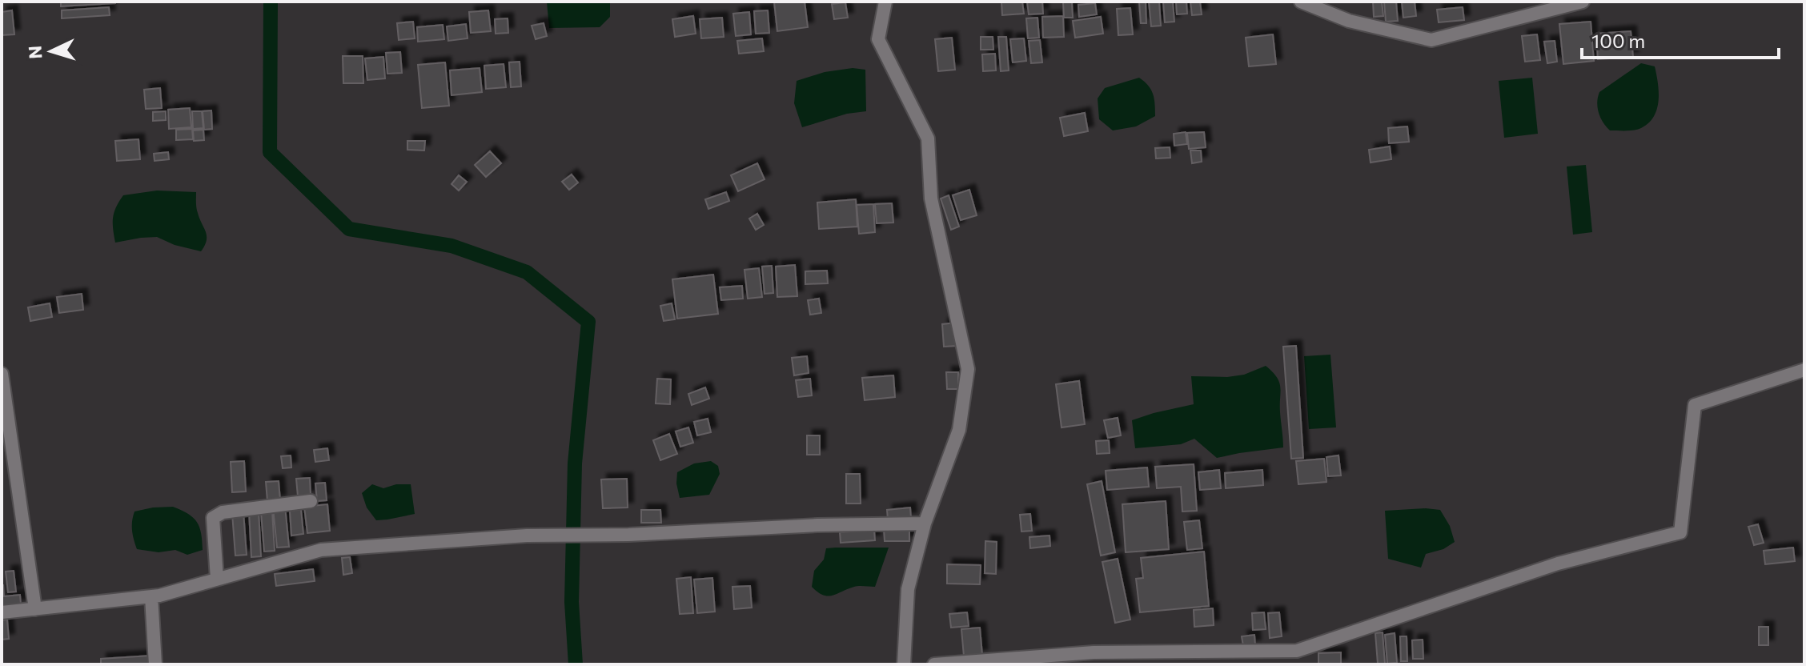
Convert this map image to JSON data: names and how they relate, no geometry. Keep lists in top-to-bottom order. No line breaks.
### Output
{"scale_bar":"100 m","north":"left"}
